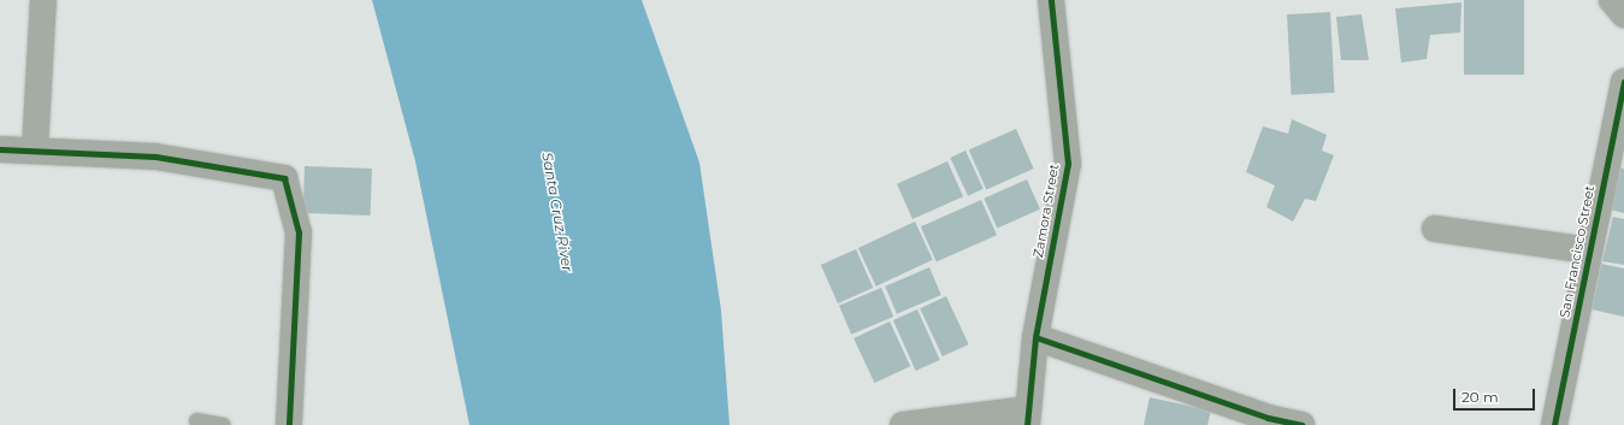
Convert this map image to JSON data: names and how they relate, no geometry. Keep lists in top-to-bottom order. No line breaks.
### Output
{"streets":{"street":["Zamora Street","San Francisco Street"]},"water":["Santa Cruz River"],"scale_bar":"20 m"}
